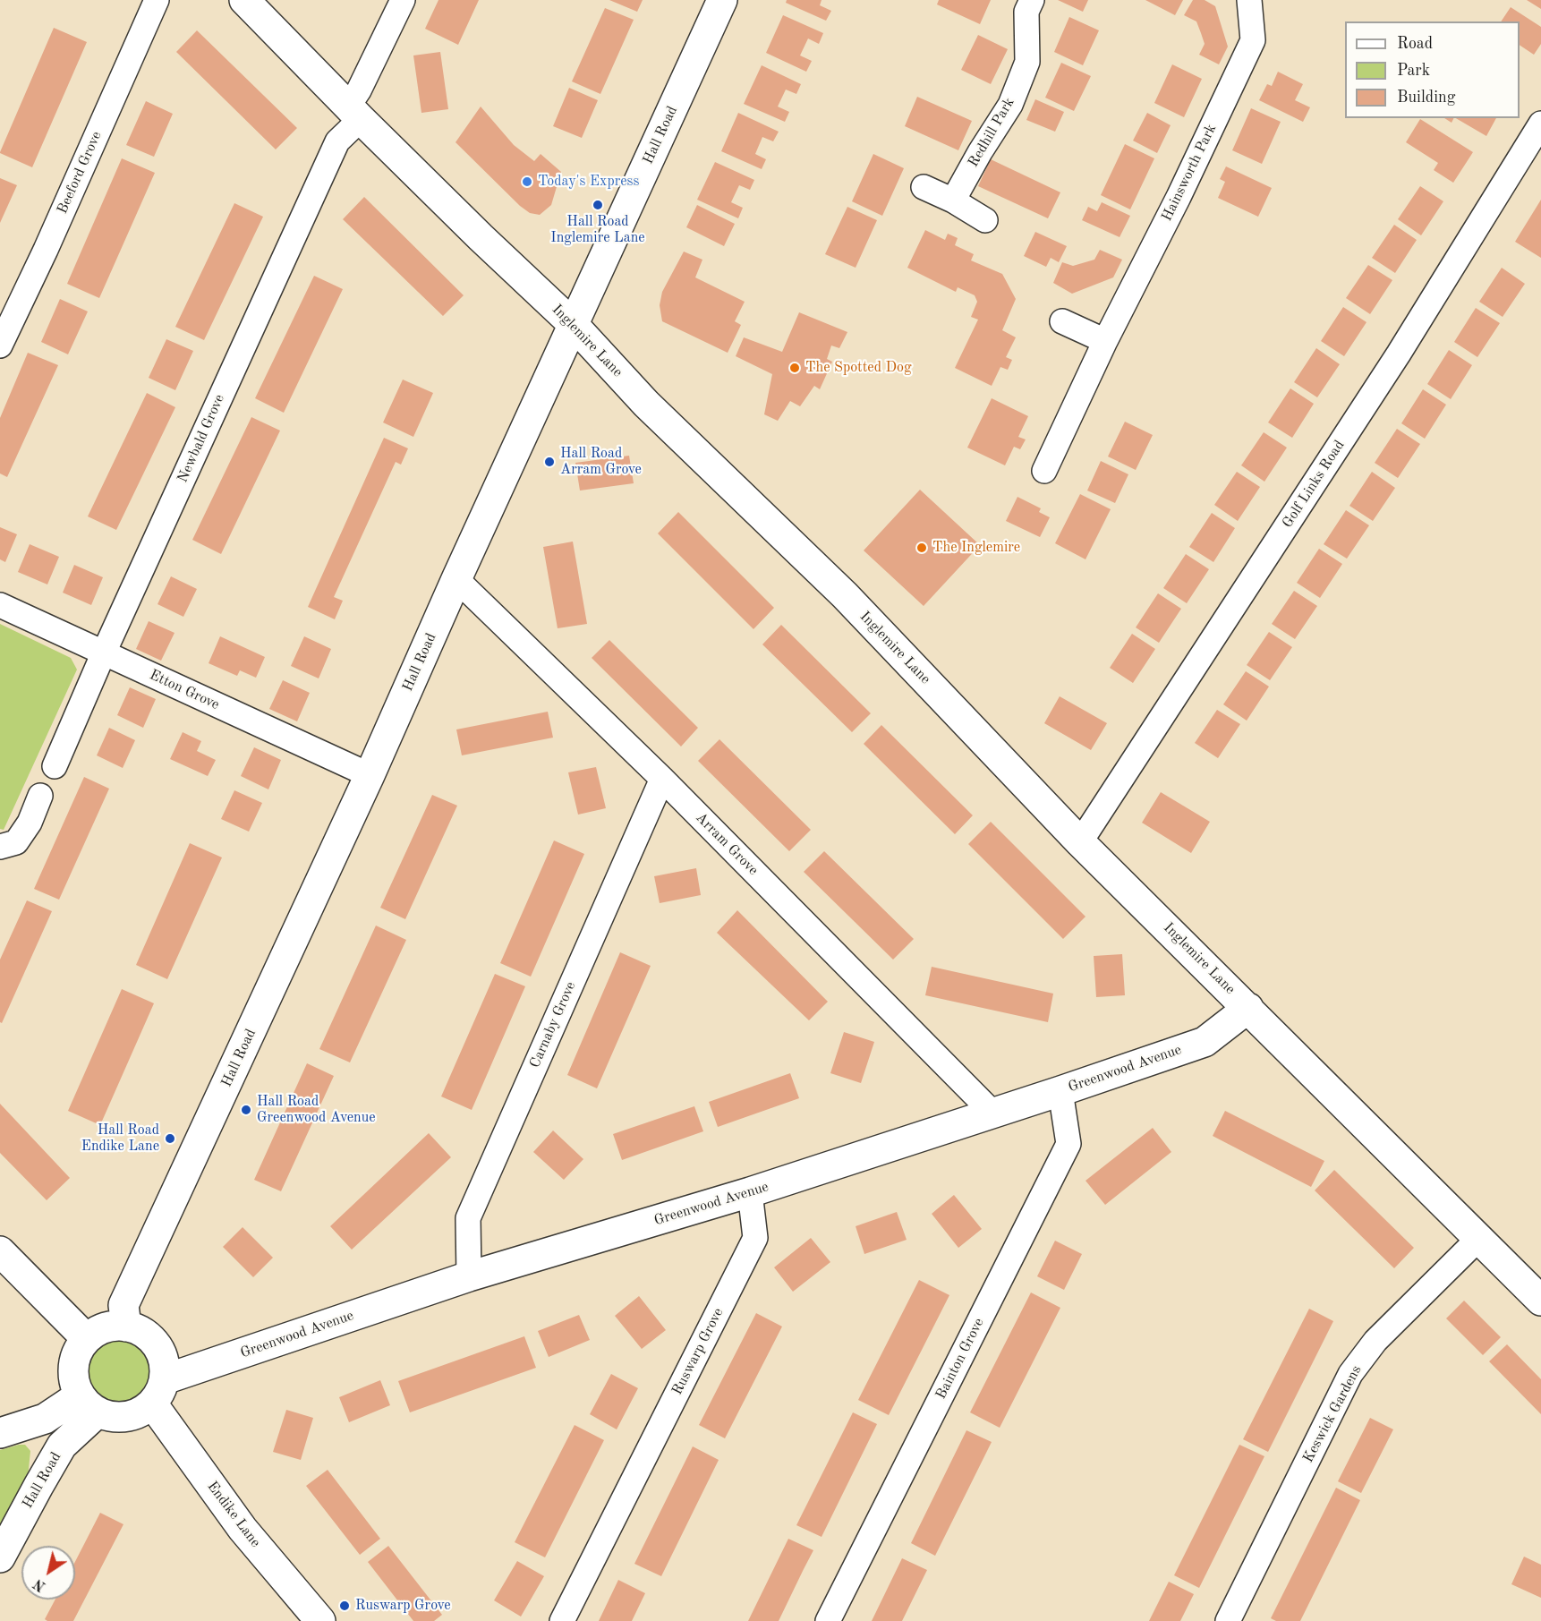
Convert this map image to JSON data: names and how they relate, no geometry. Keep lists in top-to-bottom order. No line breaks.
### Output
{"streets":{"street":["Redhill Park","Hall Road","Beeford Grove","Hainsworth Park","Inglemire Lane","Newbald Grove","Golf Links Road","Etton Grove","Arram Grove","Carnaby Grove","Greenwood Avenue","Ruswarp Grove","Bainton Grove","Keswick Gardens","Endike Lane"]},"crossings":[["Hall Road","Inglemire Lane"],["Hall Road","Etton Grove"],["Hall Road","Arram Grove"],["Hall Road","Greenwood Avenue"],["Hall Road","Endike Lane"],["Inglemire Lane","Newbald Grove"],["Inglemire Lane","Golf Links Road"],["Inglemire Lane","Greenwood Avenue"],["Inglemire Lane","Keswick Gardens"],["Newbald Grove","Etton Grove"],["Arram Grove","Carnaby Grove"],["Arram Grove","Greenwood Avenue"],["Carnaby Grove","Greenwood Avenue"],["Greenwood Avenue","Ruswarp Grove"],["Greenwood Avenue","Bainton Grove"],["Greenwood Avenue","Endike Lane"]],"places":["Today's Express","Hall Road Inglemire Lane","The Spotted Dog","Hall Road Arram Grove","The Inglemire","Hall Road Greenwood Avenue","Hall Road Endike Lane","Ruswarp Grove"],"legend":["Road","Park","Building"],"north":"bottom left"}
